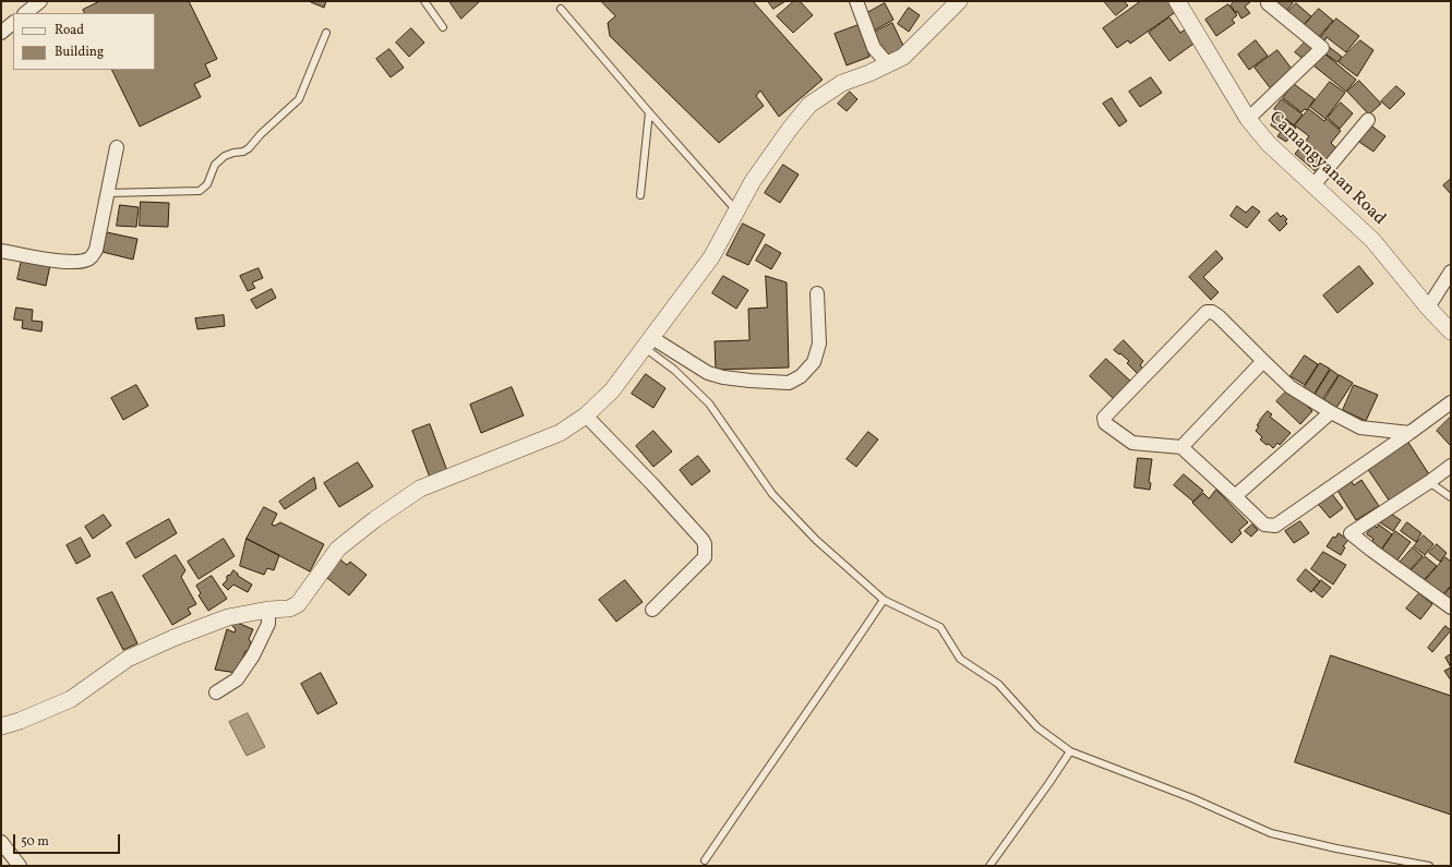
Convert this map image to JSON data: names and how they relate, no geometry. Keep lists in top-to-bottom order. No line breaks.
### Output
{"streets":{"street":["Camangyanan Road"]},"legend":["Road","Building"],"scale_bar":"50 m"}
